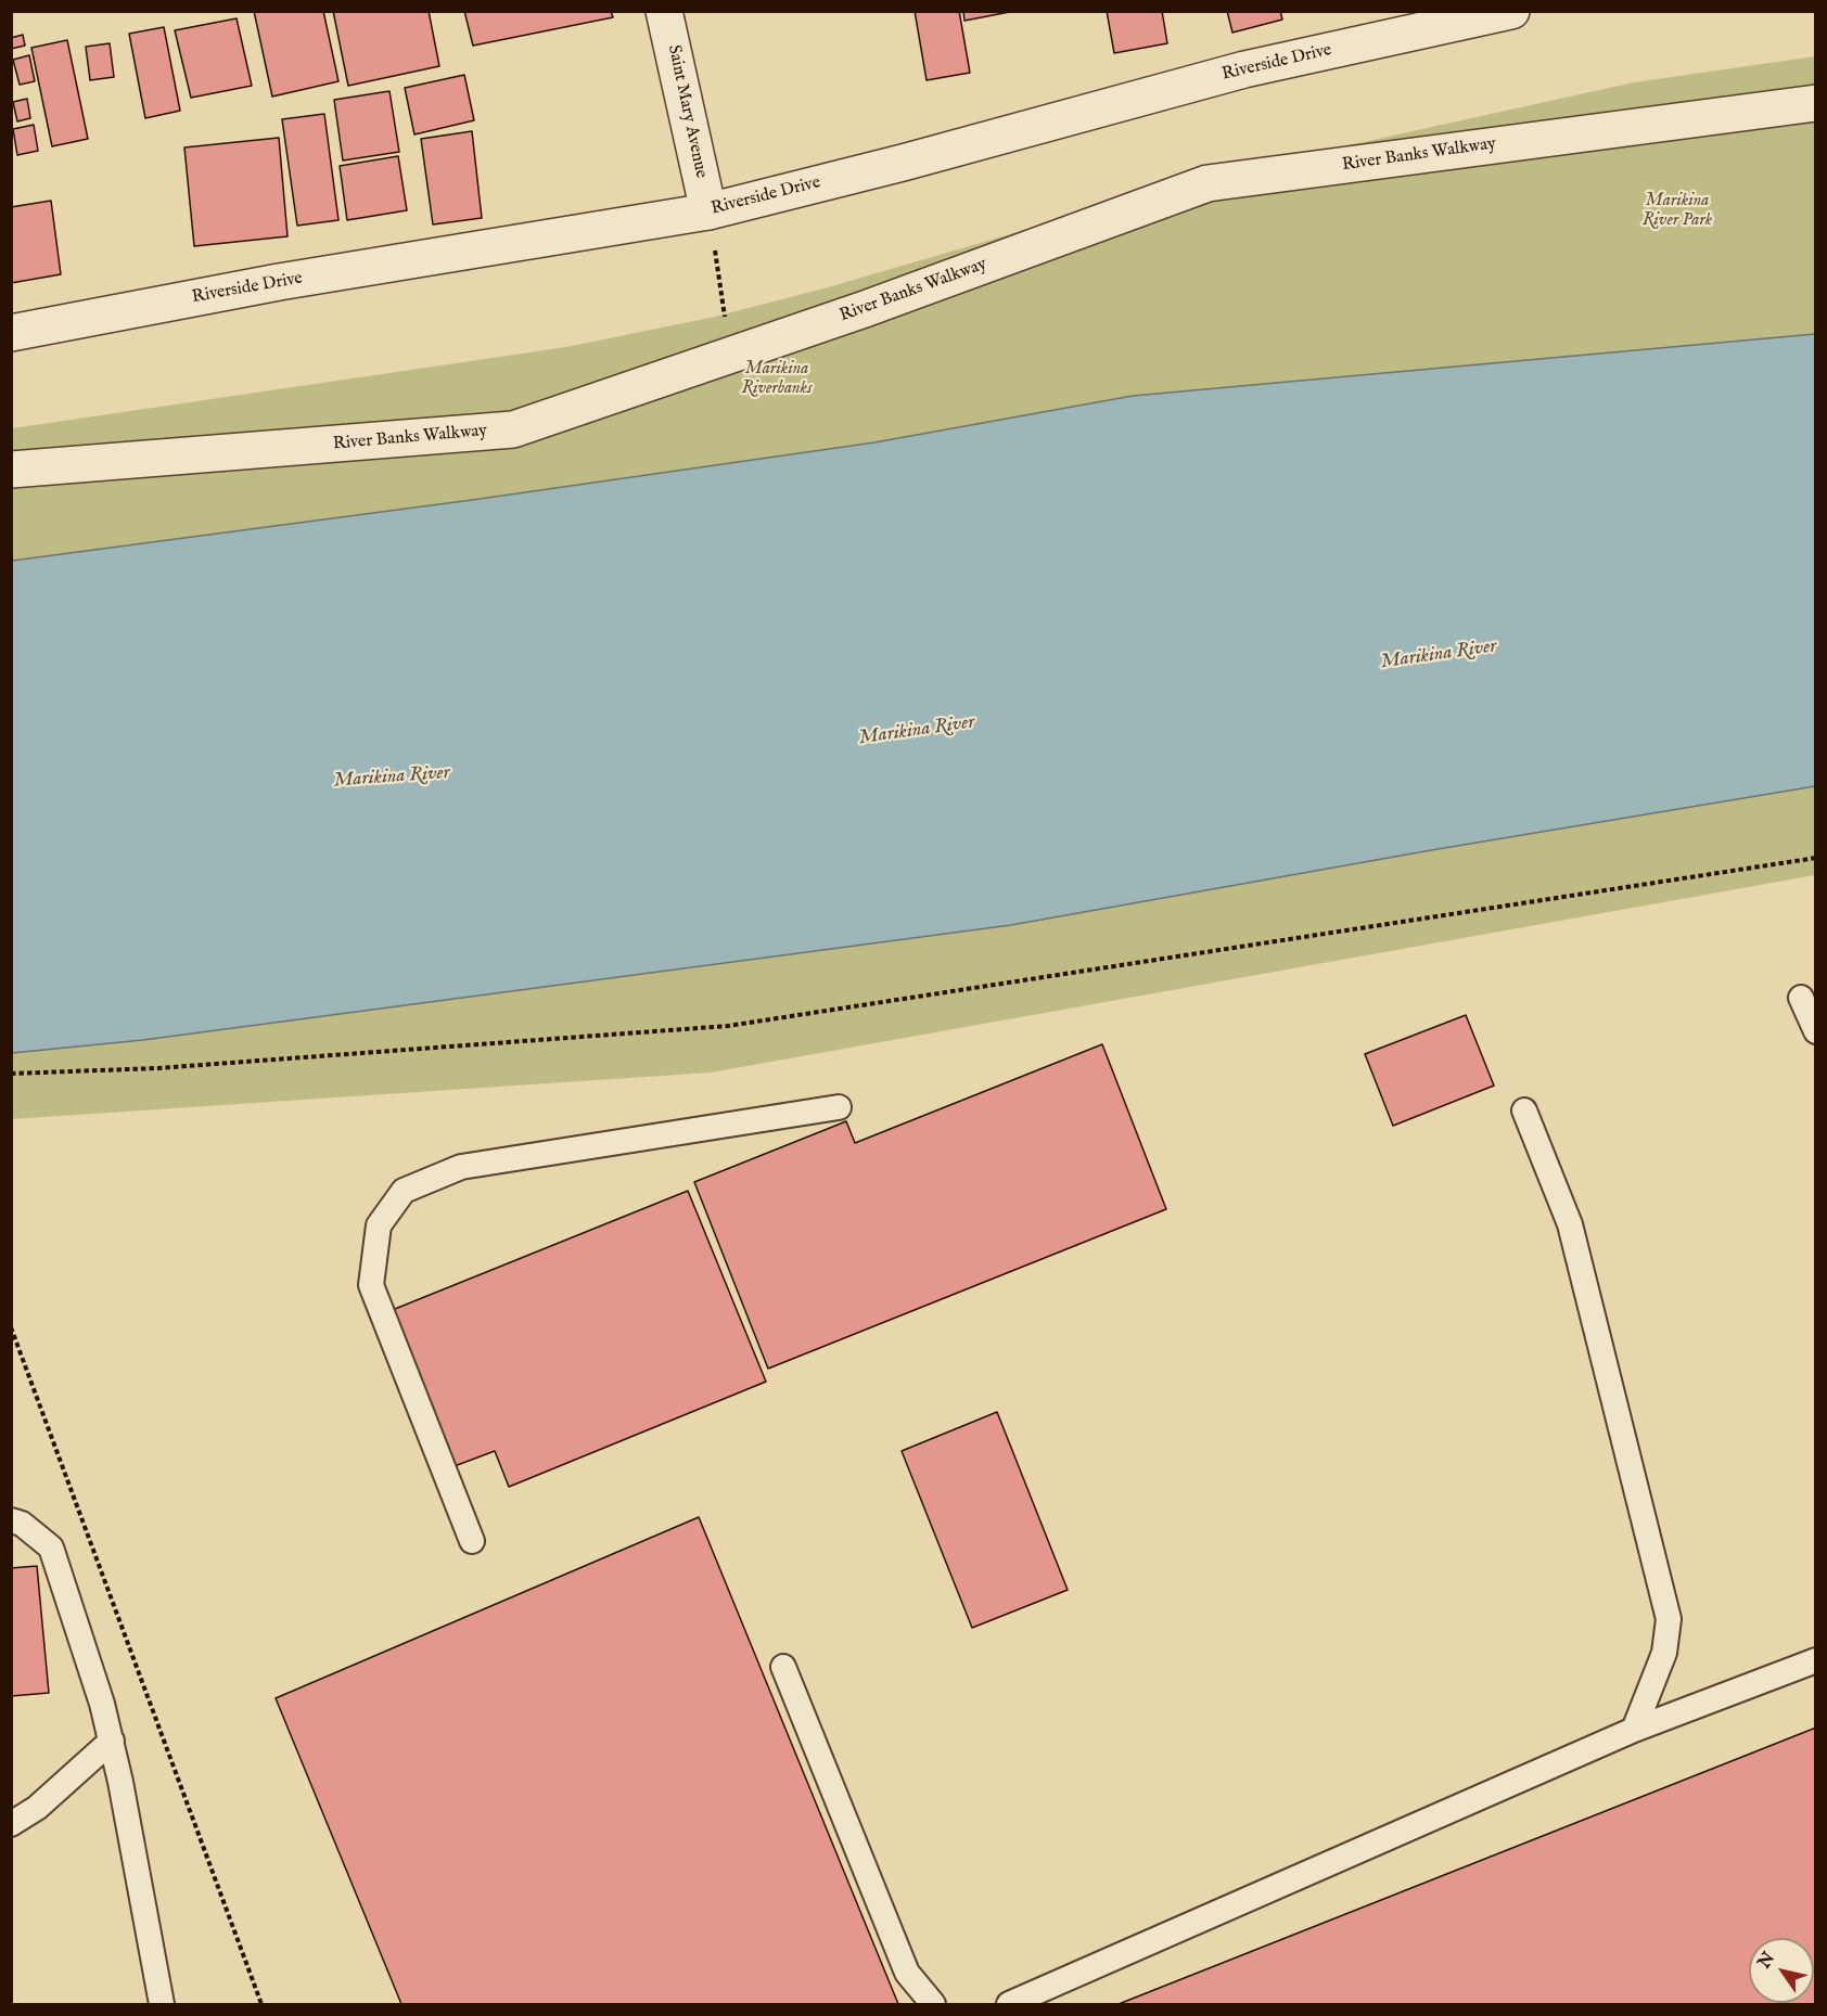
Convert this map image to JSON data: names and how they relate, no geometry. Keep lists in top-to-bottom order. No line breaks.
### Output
{"streets":{"street":["Riverside Drive","Saint Mary Avenue","River Banks Walkway"]},"crossings":[["Riverside Drive","Saint Mary Avenue"]],"water":["Marikina River"],"parks":["Marikina River Park","Marikina Riverbanks"],"north":"top left"}
